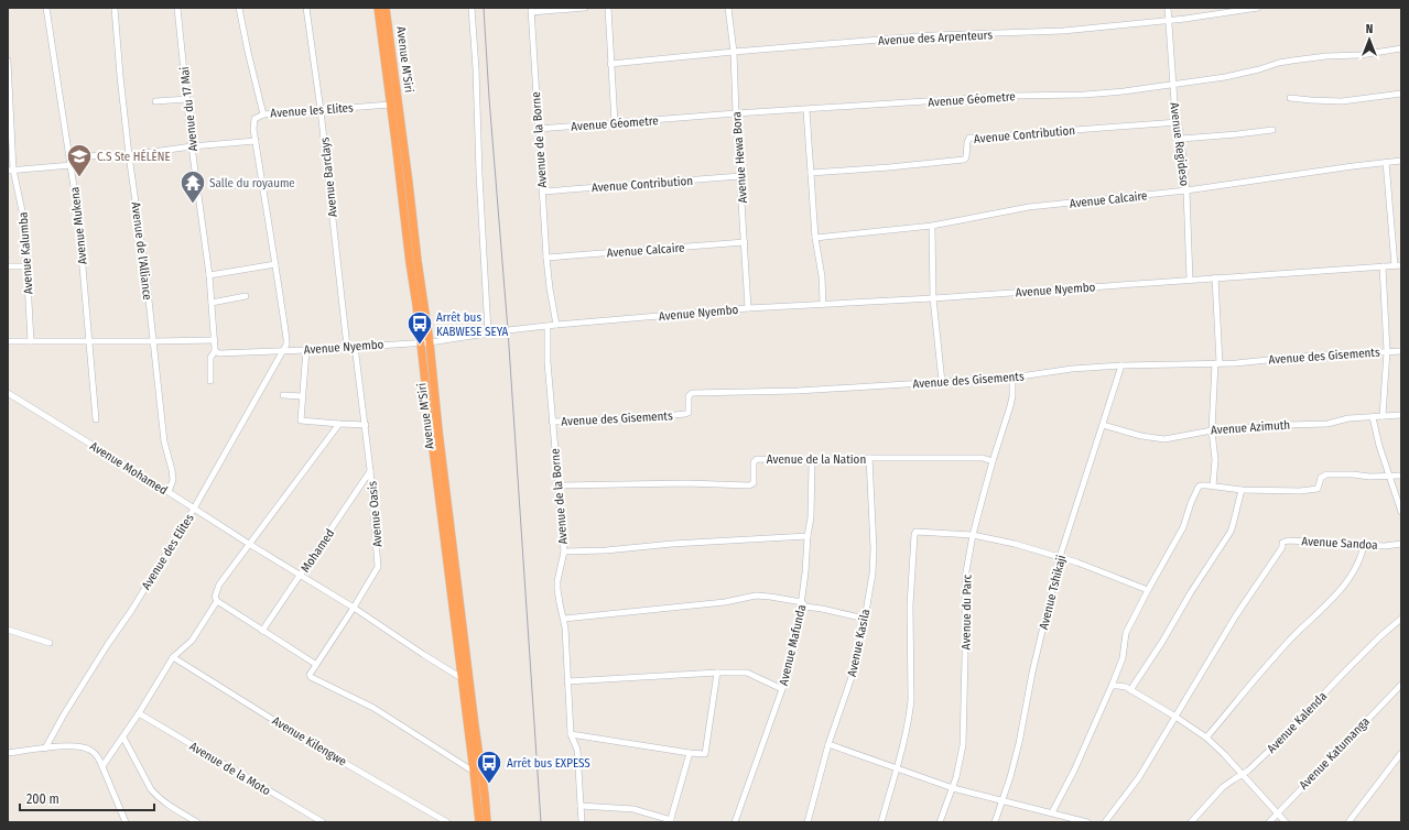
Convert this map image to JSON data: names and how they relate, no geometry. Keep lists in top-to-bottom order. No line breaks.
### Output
{"streets":{"highway":["Avenue M'Siri"],"street":["Avenue des Arpenteurs","Avenue Géometre","Avenue du 17 Mai","Avenue les Elites","Avenue Contribution","Avenue de la Borne","Avenue Regideso","Avenue Hewa Bora","Avenue Barclays","Avenue Calcaire","Avenue Mukena","Avenue de l'Alliance","Avenue Kalumba","Avenue Nyembo","Avenue des Gisements","Avenue Azimuth","Avenue de la Nation","Avenue Mohamed","Avenue Oasis","Avenue Sandoa","Mohamed","Avenue des Elites","Avenue Tshikaji","Avenue du Parc","Avenue Kasila","Avenue Mafunda","Avenue Kalenda","Avenue Kilengwe","Avenue Katumanga","Avenue de la Moto"]},"crossings":[["Avenue des Arpenteurs","Avenue Regideso"],["Avenue des Arpenteurs","Avenue Hewa Bora"],["Avenue M'Siri","Avenue les Elites"],["Avenue M'Siri","Avenue Nyembo"],["Avenue M'Siri","Avenue Mohamed"],["Avenue Géometre","Avenue de la Borne"],["Avenue Géometre","Avenue Regideso"],["Avenue Géometre","Avenue Hewa Bora"],["Avenue les Elites","Avenue Barclays"],["Avenue Contribution","Avenue de la Borne"],["Avenue Contribution","Avenue Regideso"],["Avenue Contribution","Avenue Hewa Bora"],["Avenue de la Borne","Avenue Calcaire"],["Avenue de la Borne","Avenue Nyembo"],["Avenue de la Borne","Avenue des Gisements"],["Avenue de la Borne","Avenue de la Nation"],["Avenue Regideso","Avenue Calcaire"],["Avenue Regideso","Avenue Nyembo"],["Avenue Hewa Bora","Avenue Calcaire"],["Avenue Hewa Bora","Avenue Nyembo"],["Avenue Barclays","Avenue Nyembo"],["Avenue de l'Alliance","Avenue Mohamed"],["Avenue Nyembo","Avenue Oasis"],["Avenue Nyembo","Avenue des Elites"],["Avenue des Gisements","Avenue Tshikaji"],["Avenue des Gisements","Avenue du Parc"],["Avenue Azimuth","Avenue Tshikaji"],["Avenue de la Nation","Avenue du Parc"],["Avenue de la Nation","Avenue Kasila"],["Avenue de la Nation","Avenue Mafunda"],["Avenue Mohamed","Avenue Oasis"],["Avenue Mohamed","Mohamed"],["Avenue Mohamed","Avenue des Elites"],["Avenue Oasis","Mohamed"]],"places":{"school or university":["C.S Ste HÉLÈNE"],"temple":["Salle du royaume"],"bus stop":["Arrêt bus KABWESE SEYA","Arrêt bus EXPESS"]},"scale_bar":"200 m","north":"top"}
